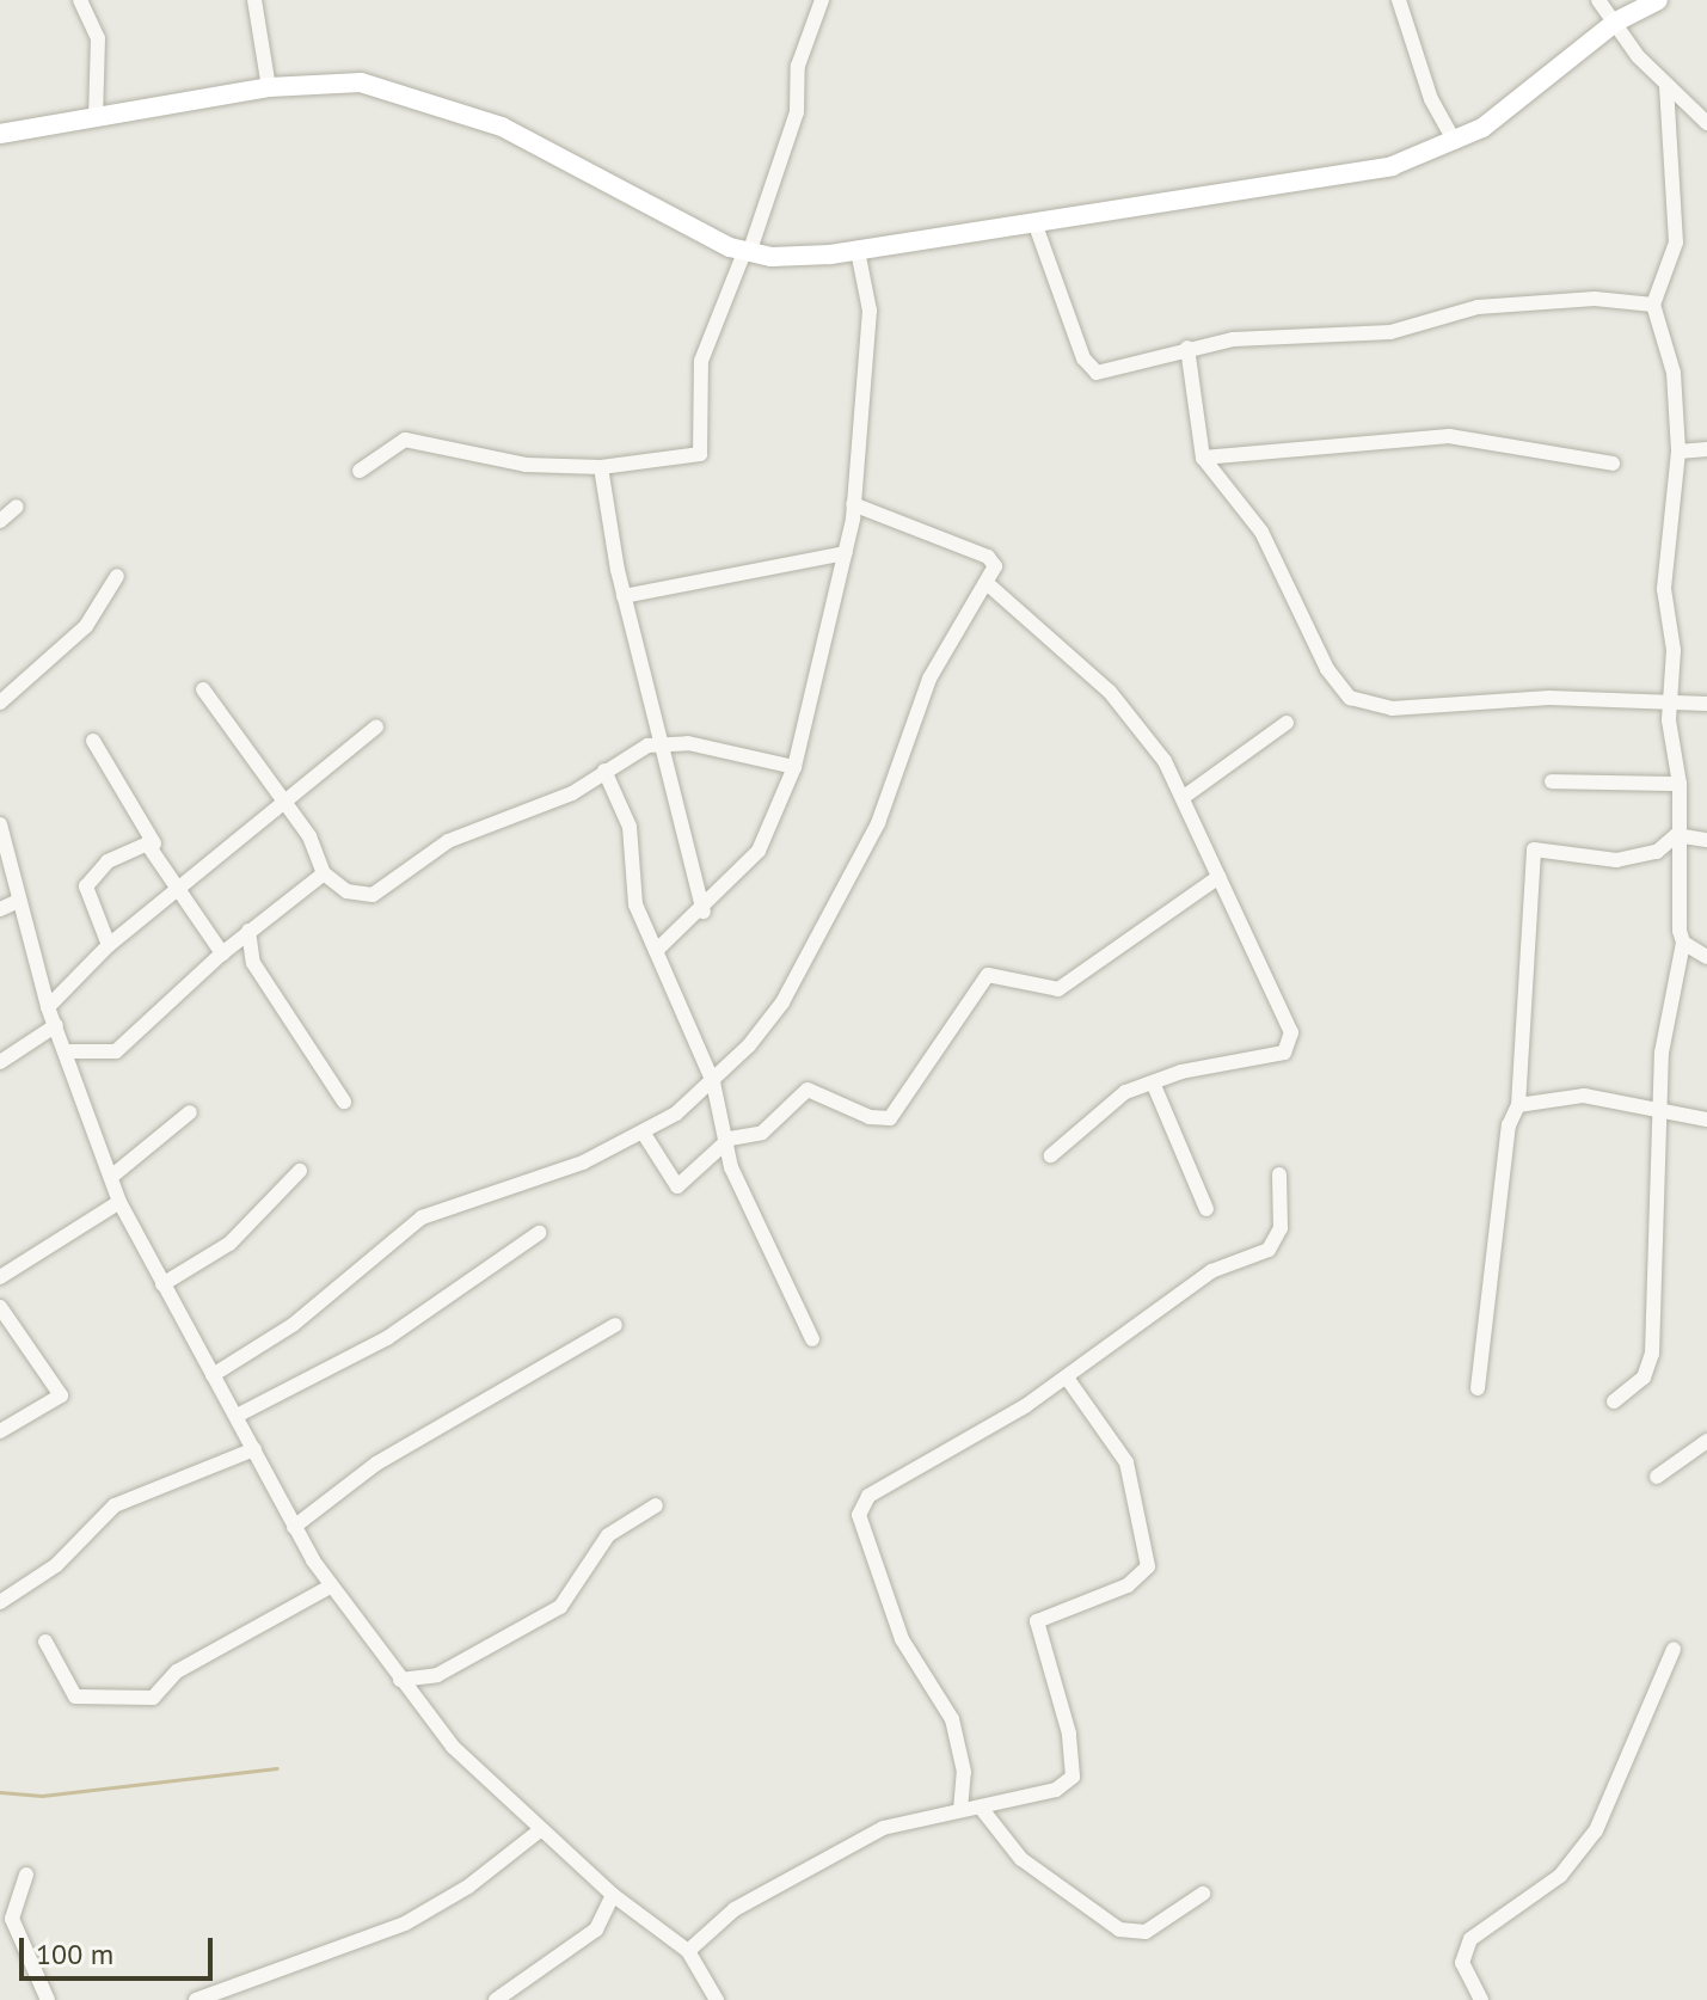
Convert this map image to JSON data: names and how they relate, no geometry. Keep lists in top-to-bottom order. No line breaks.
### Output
{"scale_bar":"100 m"}
